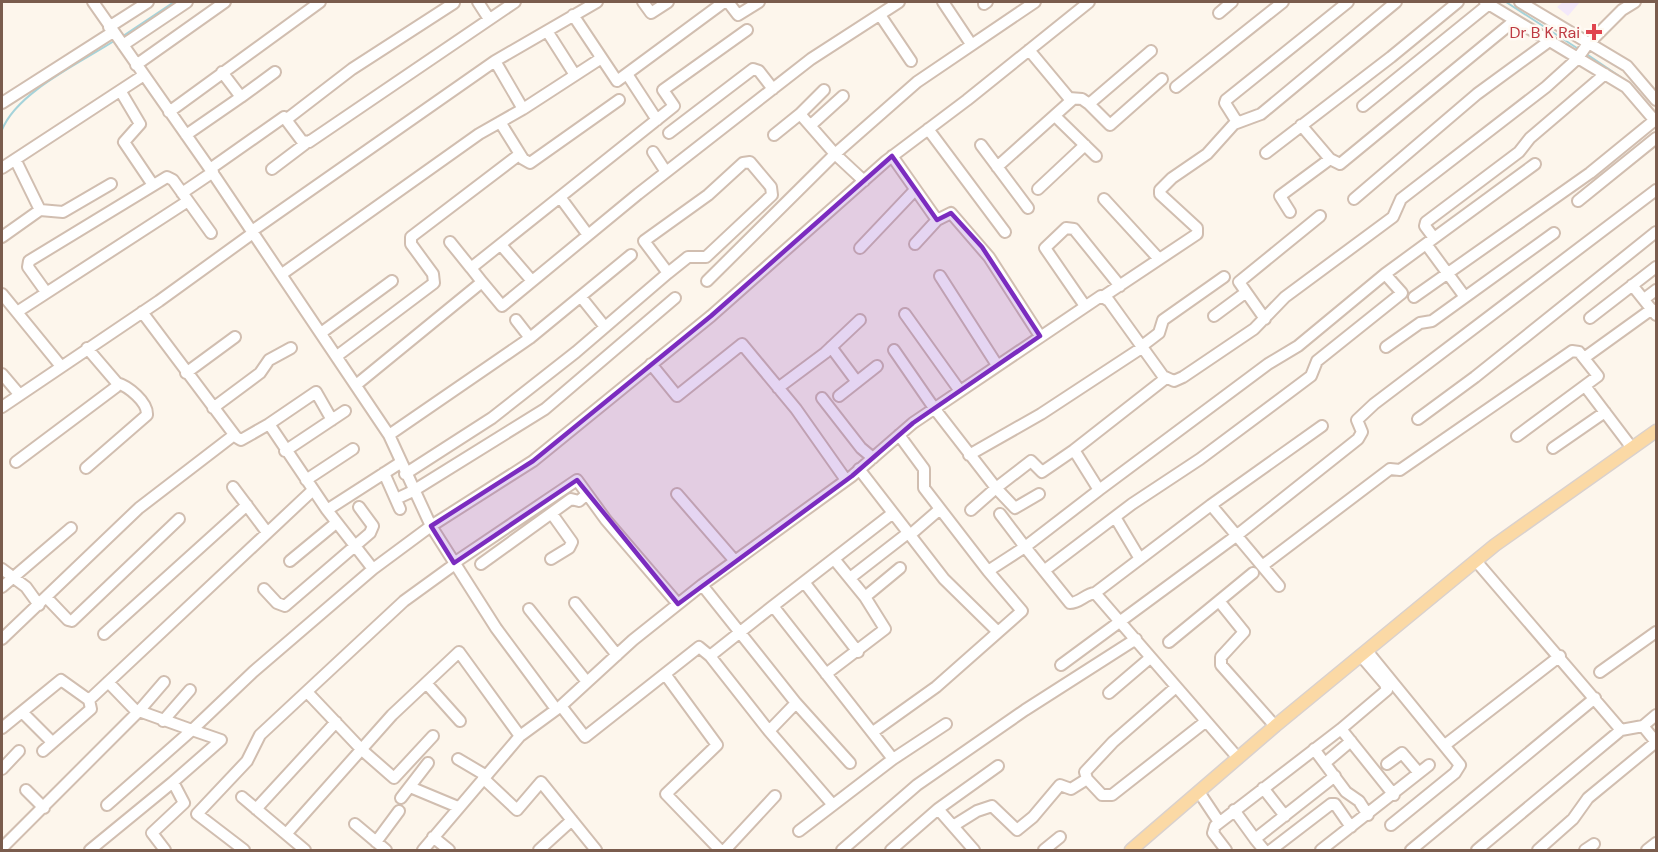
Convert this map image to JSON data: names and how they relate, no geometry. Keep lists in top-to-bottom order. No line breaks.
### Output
{"places":{"health":["Dr B K Rai"]}}
